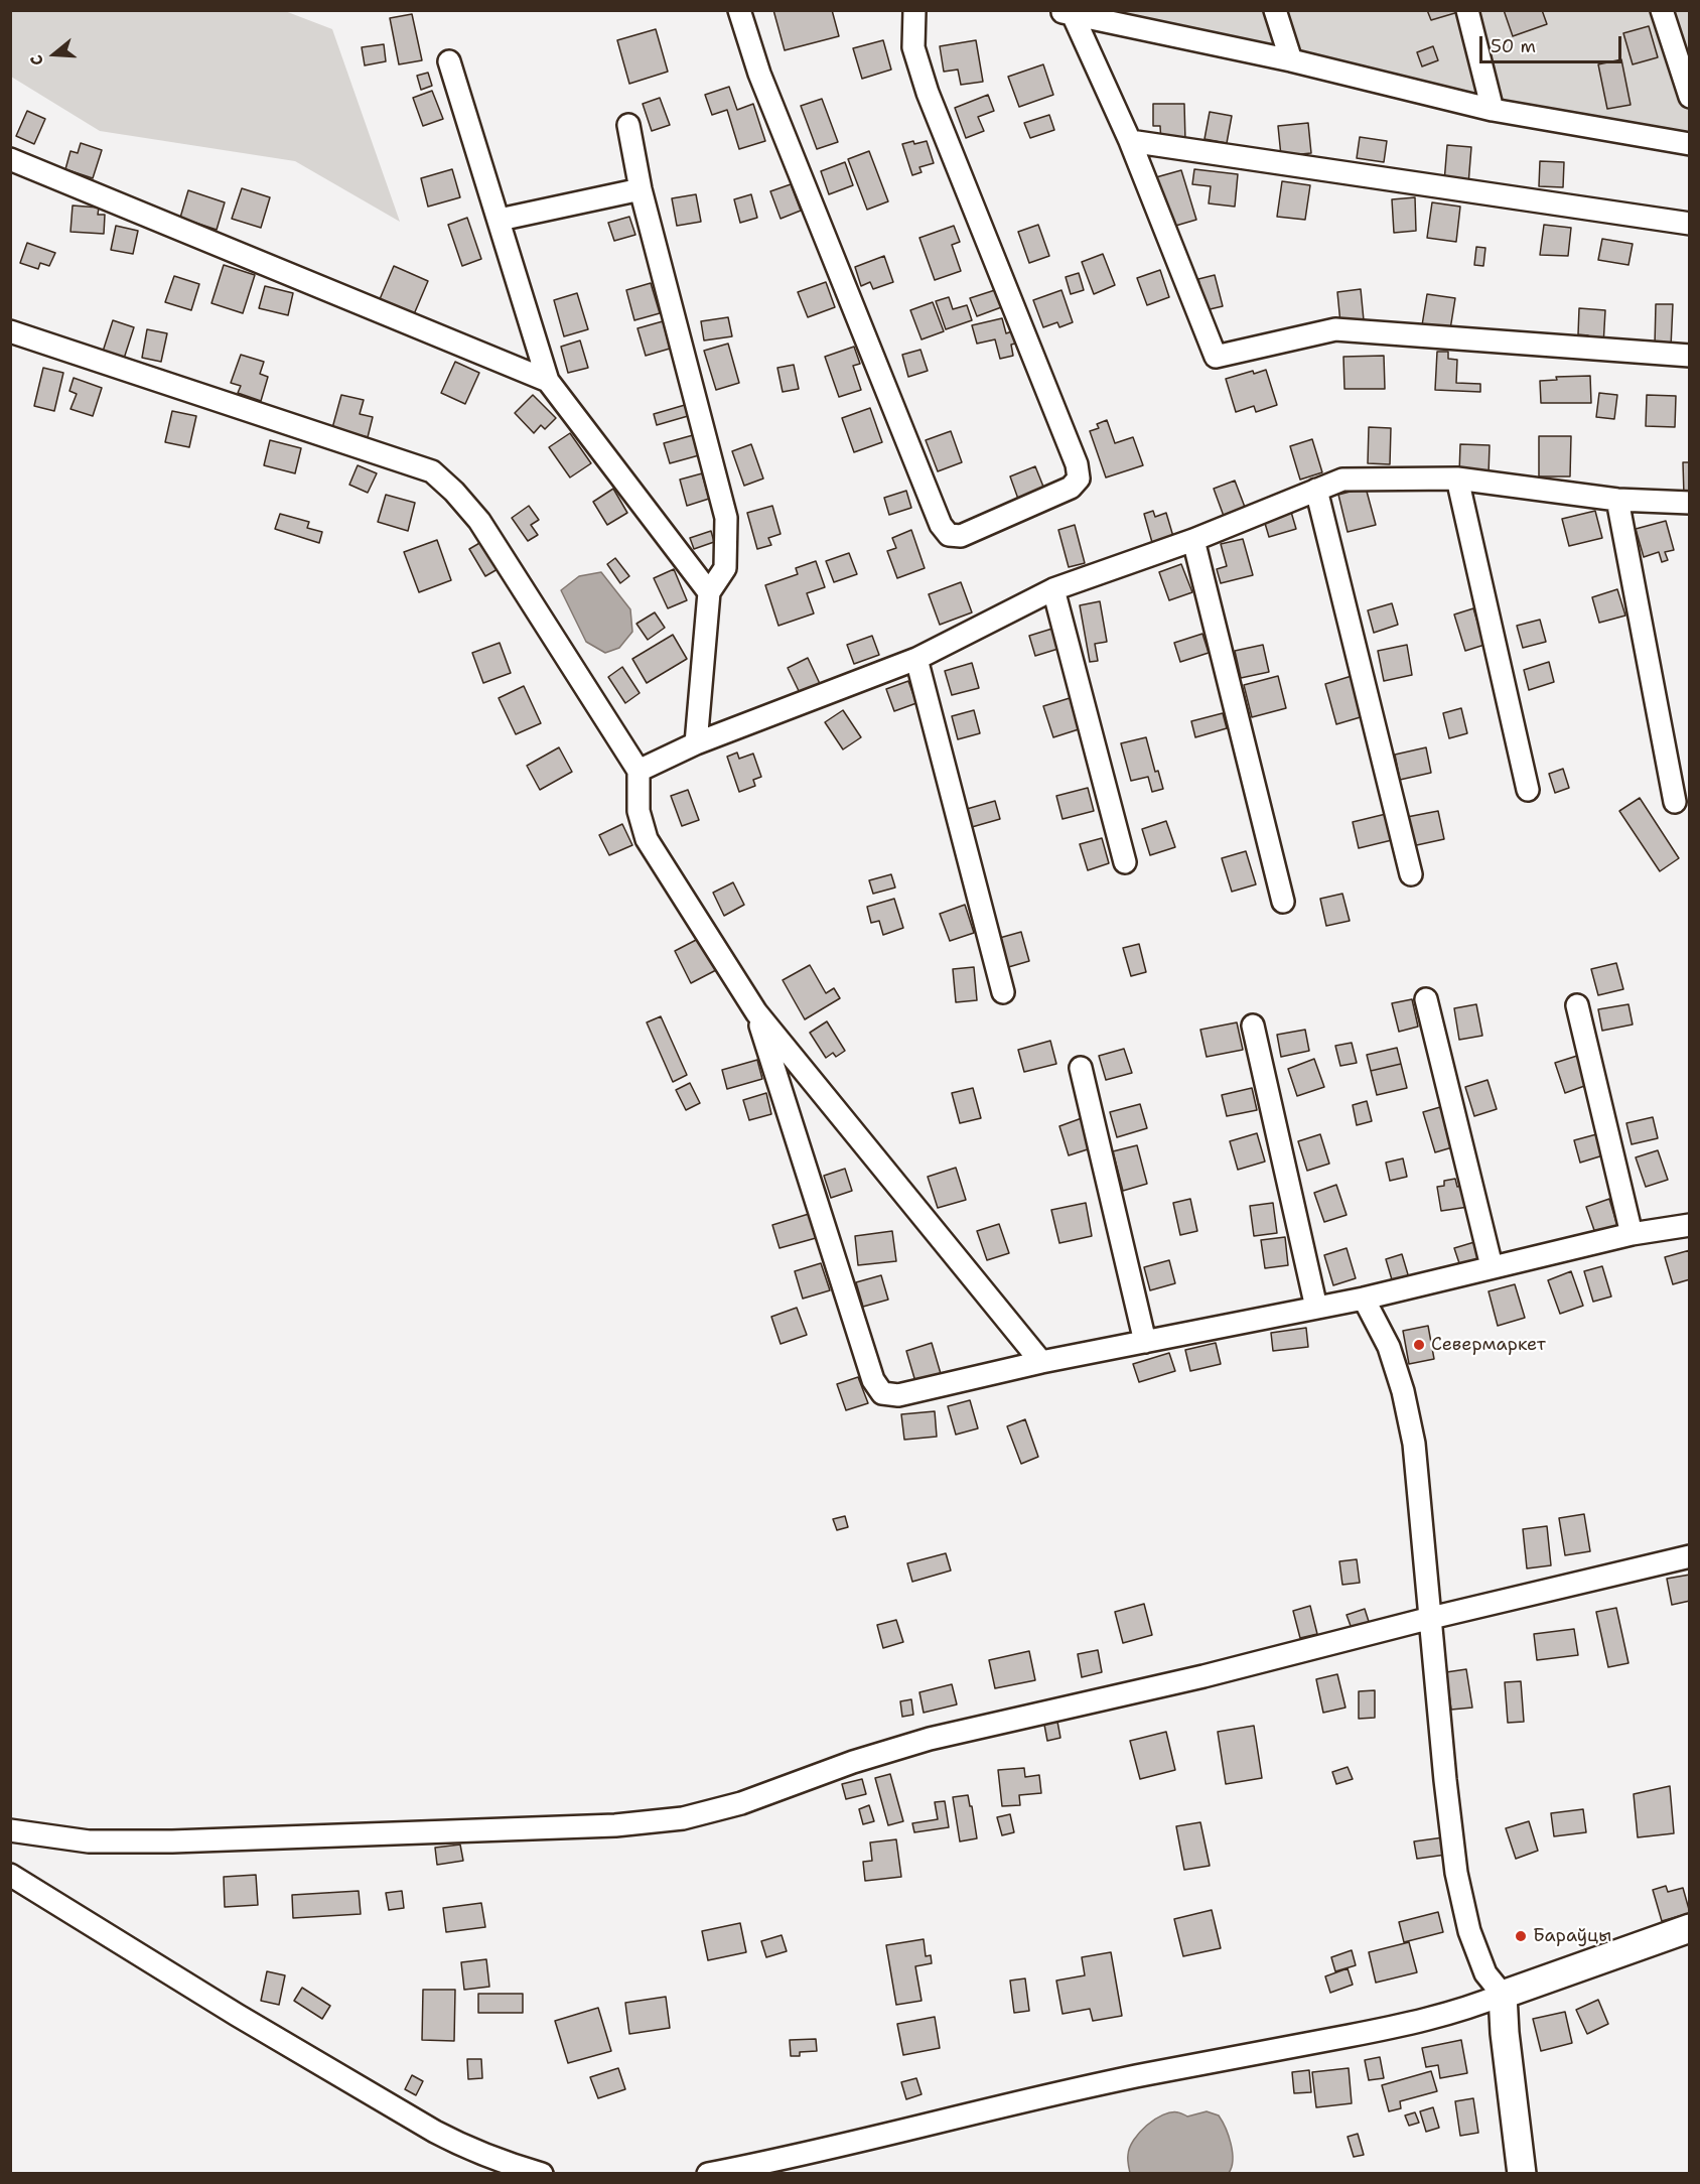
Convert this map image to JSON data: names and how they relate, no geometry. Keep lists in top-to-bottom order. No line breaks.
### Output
{"places":["Севермаркет","Бараўцы"],"scale_bar":"50 m","north":"left"}
